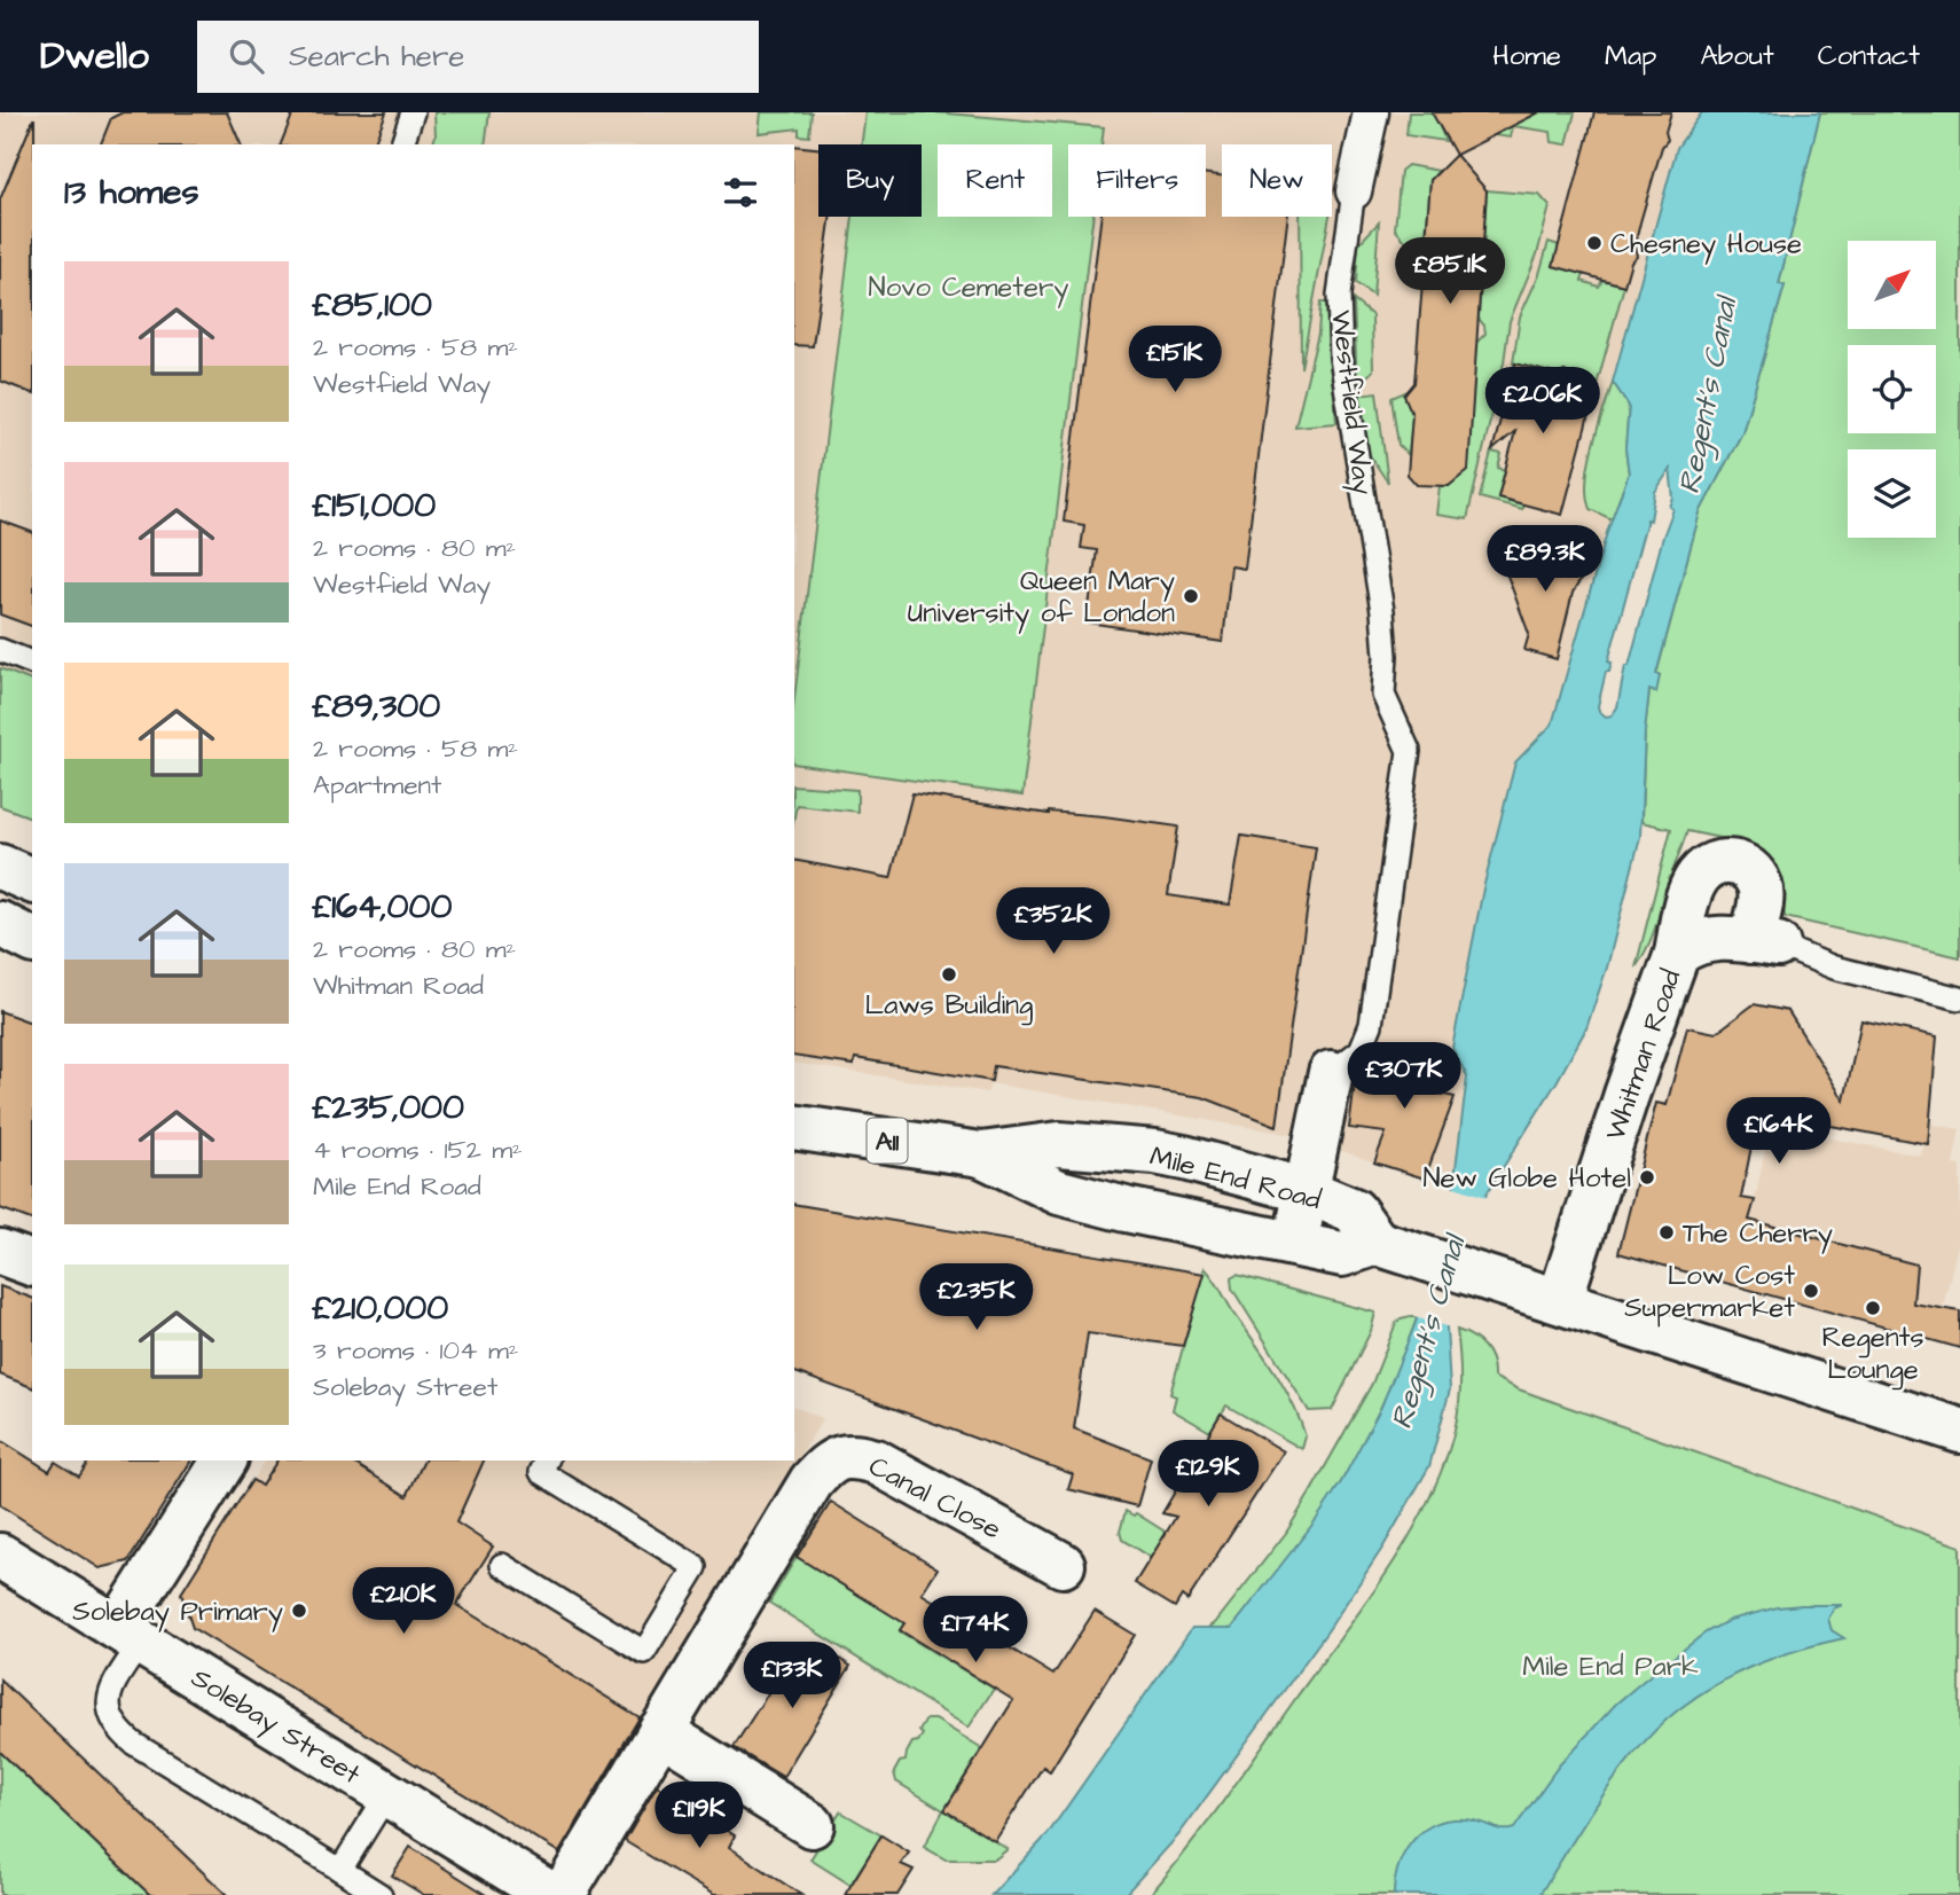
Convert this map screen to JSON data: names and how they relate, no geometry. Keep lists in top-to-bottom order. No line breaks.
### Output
{"streets":{"main road":["Whitman Road","A11","Mile End Road","Canal Close","Solebay Street"],"street":["Westfield Way"]},"water":["Regent's Canal"],"parks":["Novo Cemetery","Mile End Park"],"places":["Chesney House","Queen Mary University of London","Laws Building","New Globe Hotel","The Cherry","Low Cost Supermarket","Regents Lounge","Solebay Primary"],"north":"top right","page":{"header":"Dwello","search":"Search here","nav":["Home","Map","About","Contact"],"chip":["Buy","Rent","Filters","New"],"heading":"13 homes","price":["£85.1K","£151K","£206K","£89.3K","£352K","£307K","£164K","£235K","£129K","£210K","£174K","£133K","£119K"],"list":[{"name":"£85,100","note":"2 rooms · 58 m² · Westfield Way"},{"name":"£151,000","note":"2 rooms · 80 m² · Westfield Way"},{"name":"£89,300","note":"2 rooms · 58 m² · Apartment"},{"name":"£164,000","note":"2 rooms · 80 m² · Whitman Road"},{"name":"£235,000","note":"4 rooms · 152 m² · Mile End Road"},{"name":"£210,000","note":"3 rooms · 104 m² · Solebay Street"}]}}
